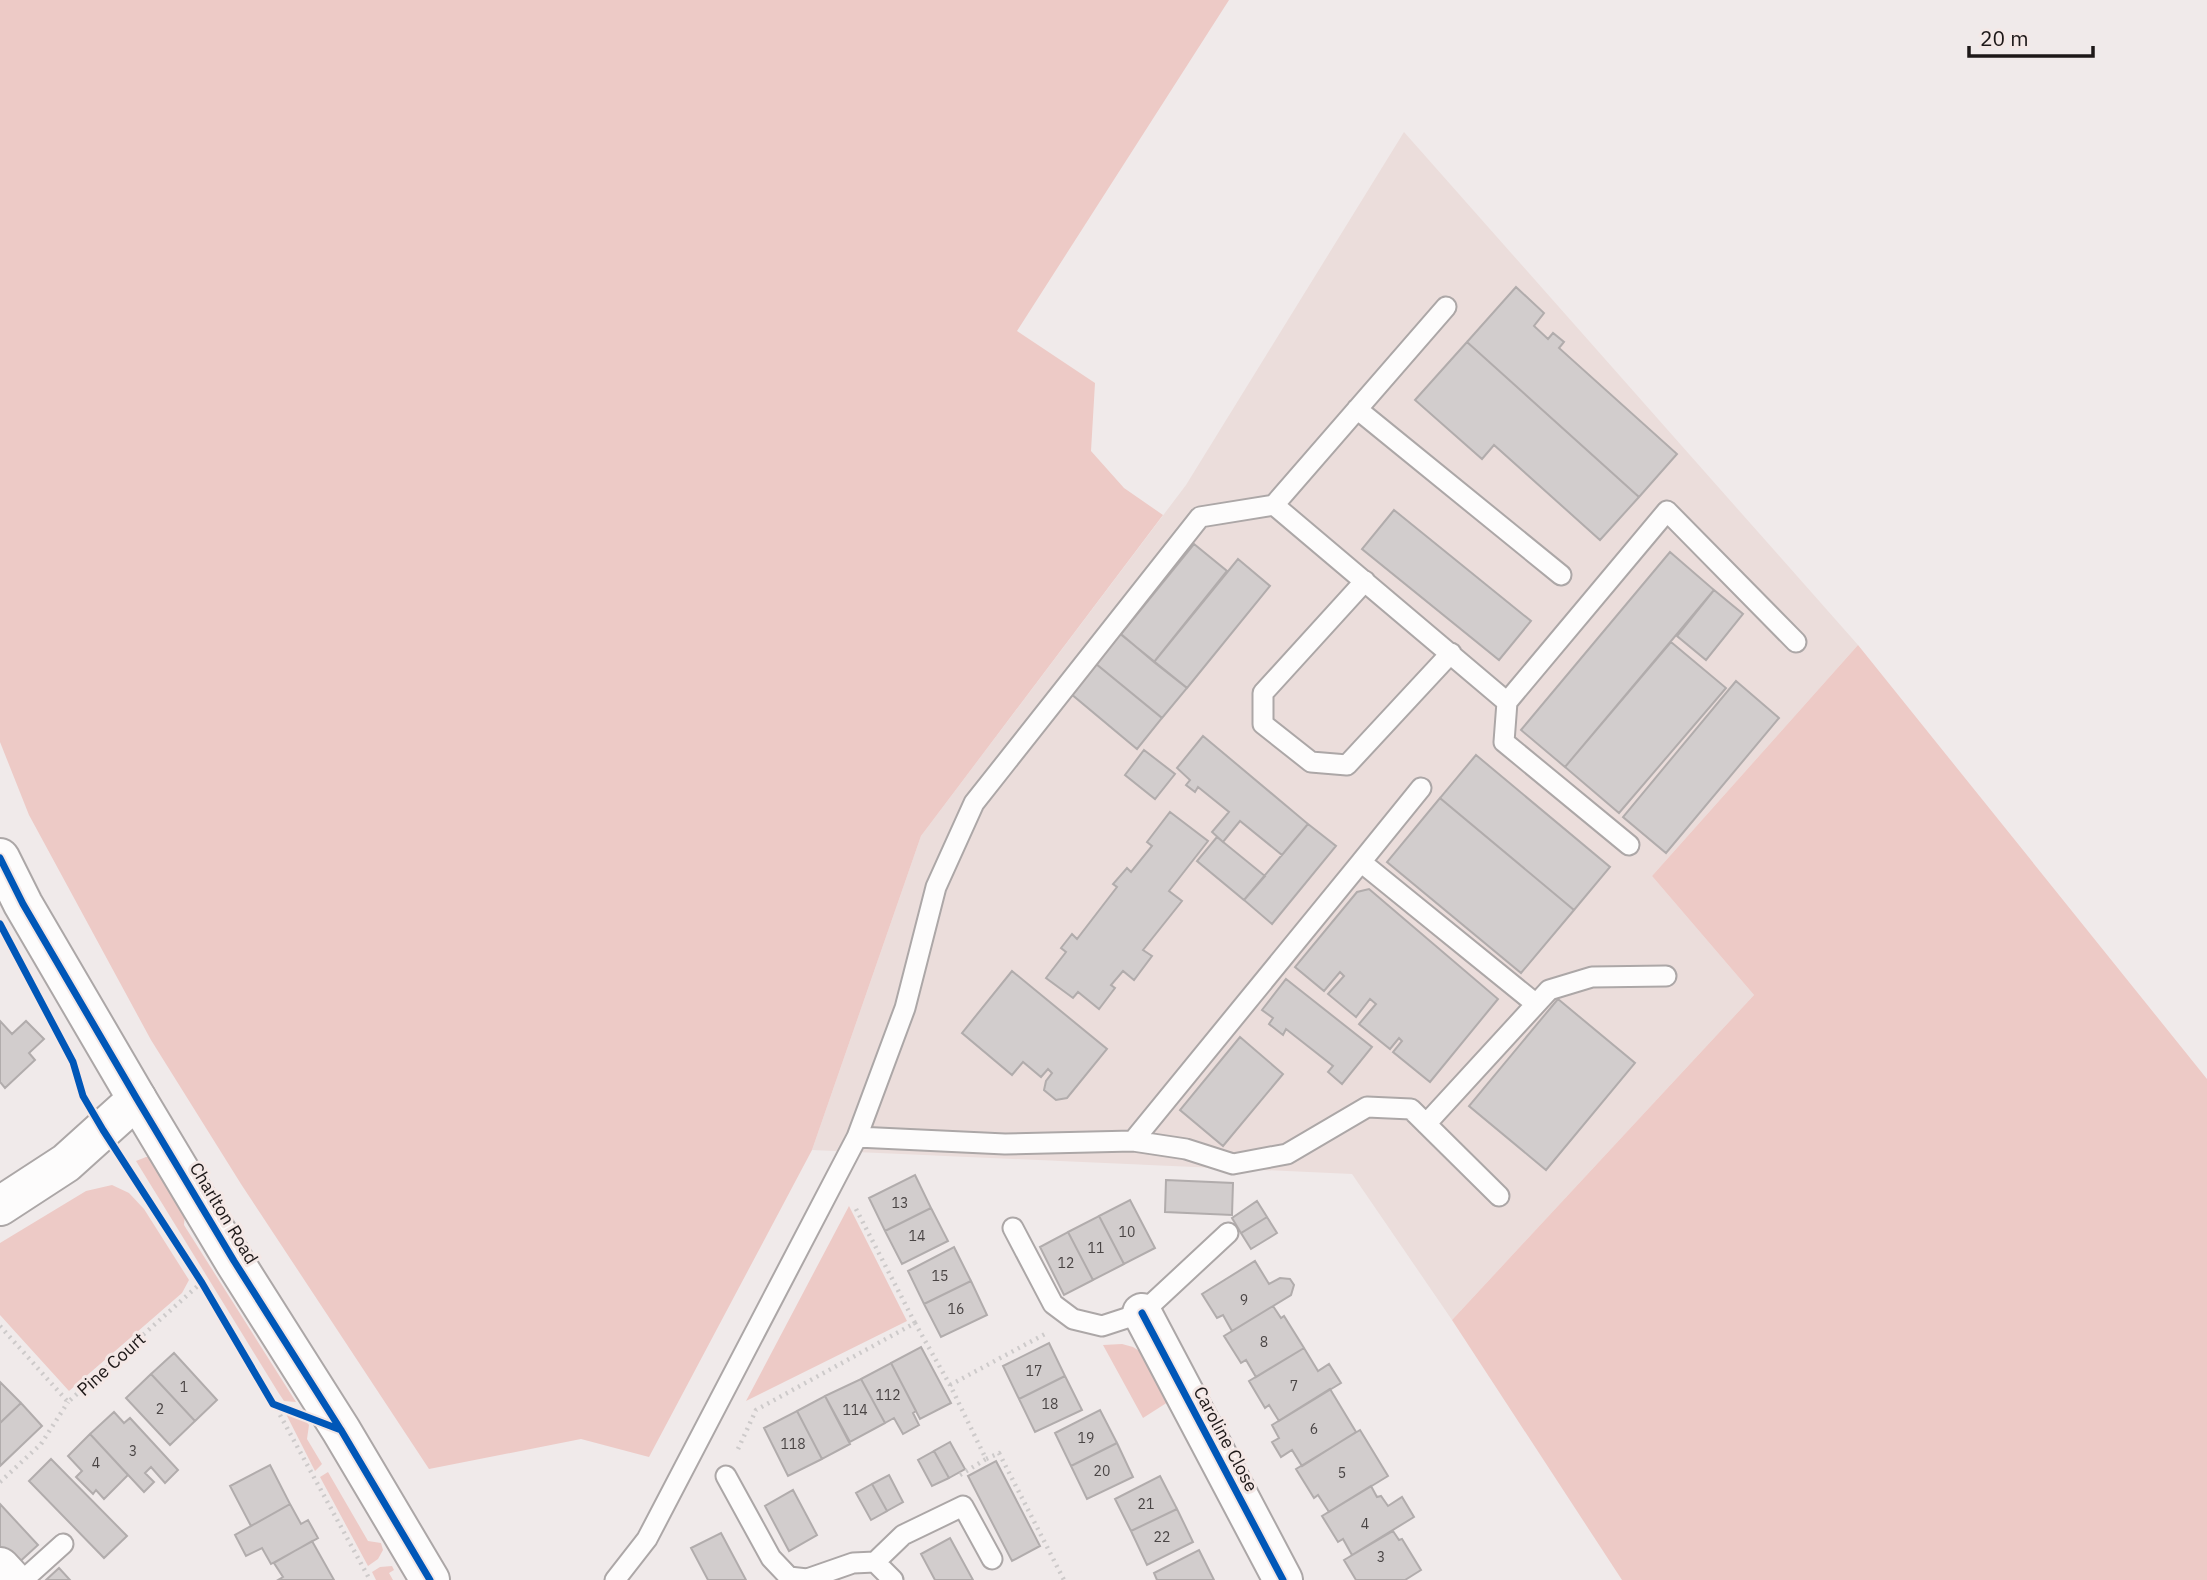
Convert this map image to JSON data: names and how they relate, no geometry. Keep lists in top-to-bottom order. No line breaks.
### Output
{"streets":{"street":["Charlton Road","Caroline Close"],"path":["Pine Court"]},"house_numbers":["13","10","14","11","12","15","9","16","8","17","7","1","112","18","2","114","6","19","118","3","4","20","5","21","4","22","3"],"scale_bar":"20 m"}
